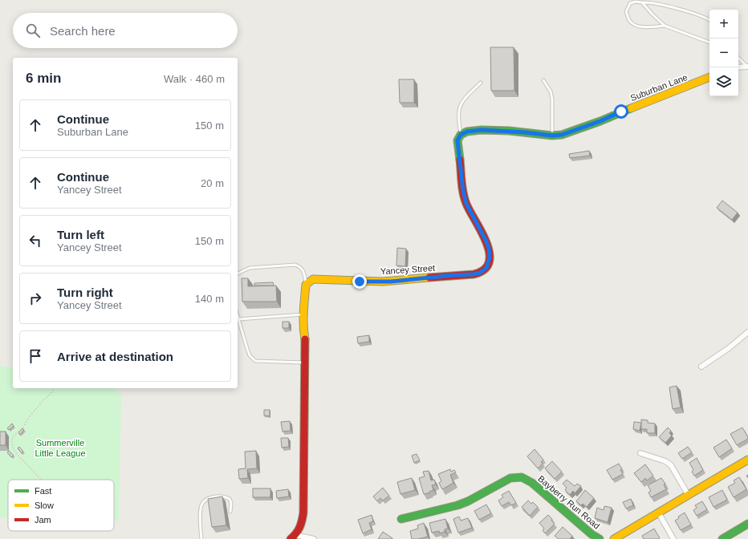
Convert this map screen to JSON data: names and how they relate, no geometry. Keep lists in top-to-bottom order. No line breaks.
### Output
{"streets":{"street":["Suburban Lane","Yancey Street","Bayberry Run Road"]},"crossings":[["Suburban Lane","Yancey Street"]],"parks":["Summerville Little League"],"legend":["Fast","Slow","Jam"],"page":{"map_buttons":["+","−"],"search":"Search here","heading":["6 min","Walk · 460 m"],"list":[["Continue","Suburban Lane","150 m"],["Continue","Yancey Street","20 m"],["Turn left","Yancey Street","150 m"],["Turn right","Yancey Street","140 m"],"Arrive at destination"]}}
